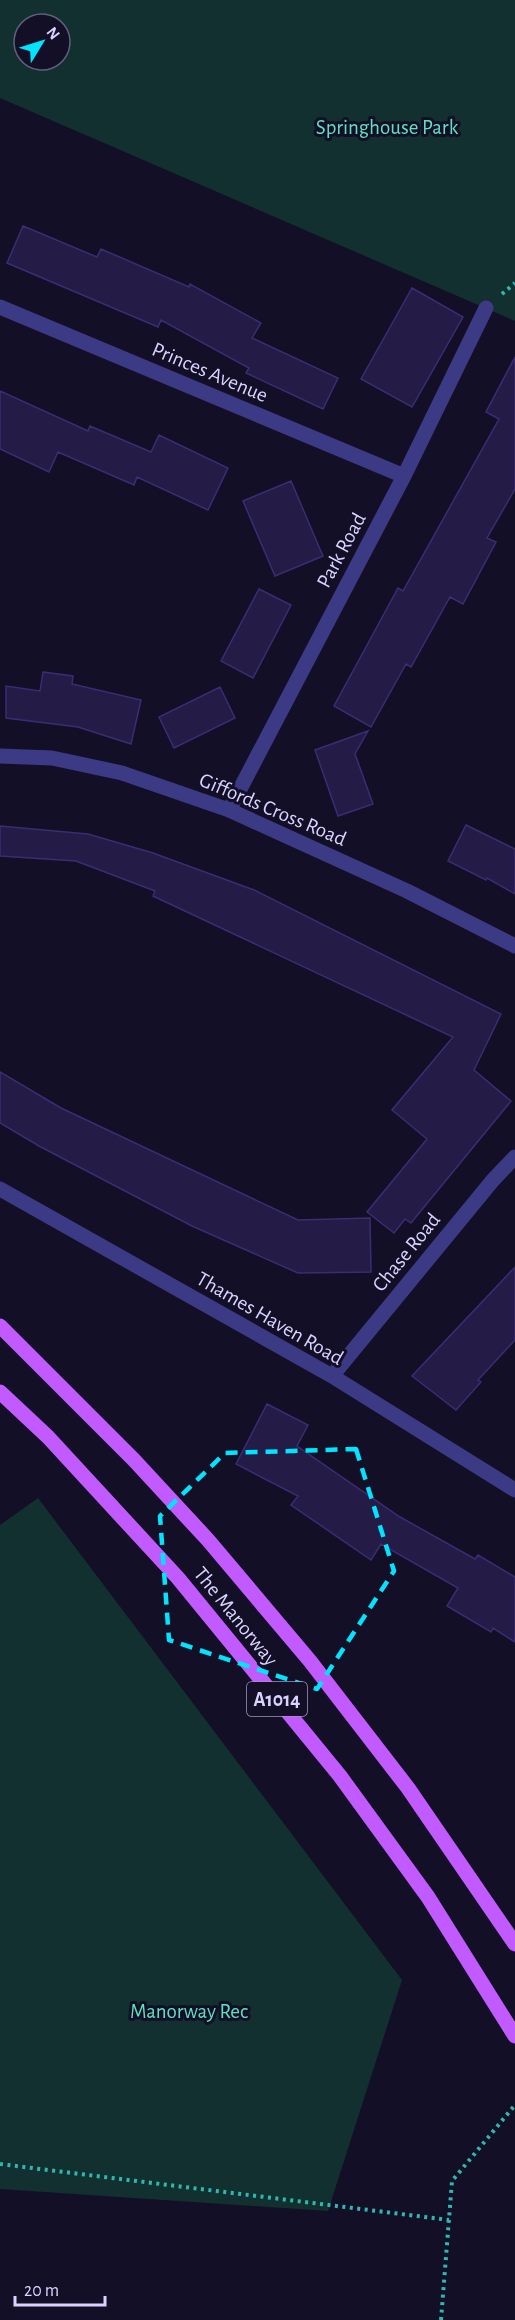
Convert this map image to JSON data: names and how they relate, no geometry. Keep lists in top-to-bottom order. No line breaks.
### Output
{"streets":{"main road":["The Manorway","A1014"],"street":["Princes Avenue","Park Road","Giffords Cross Road","Chase Road","Thames Haven Road"]},"crossings":[["Princes Avenue","Park Road"],["Park Road","Giffords Cross Road"],["Chase Road","Thames Haven Road"]],"parks":["Springhouse Park","Manorway Rec"],"scale_bar":"20 m","north":"top right"}
